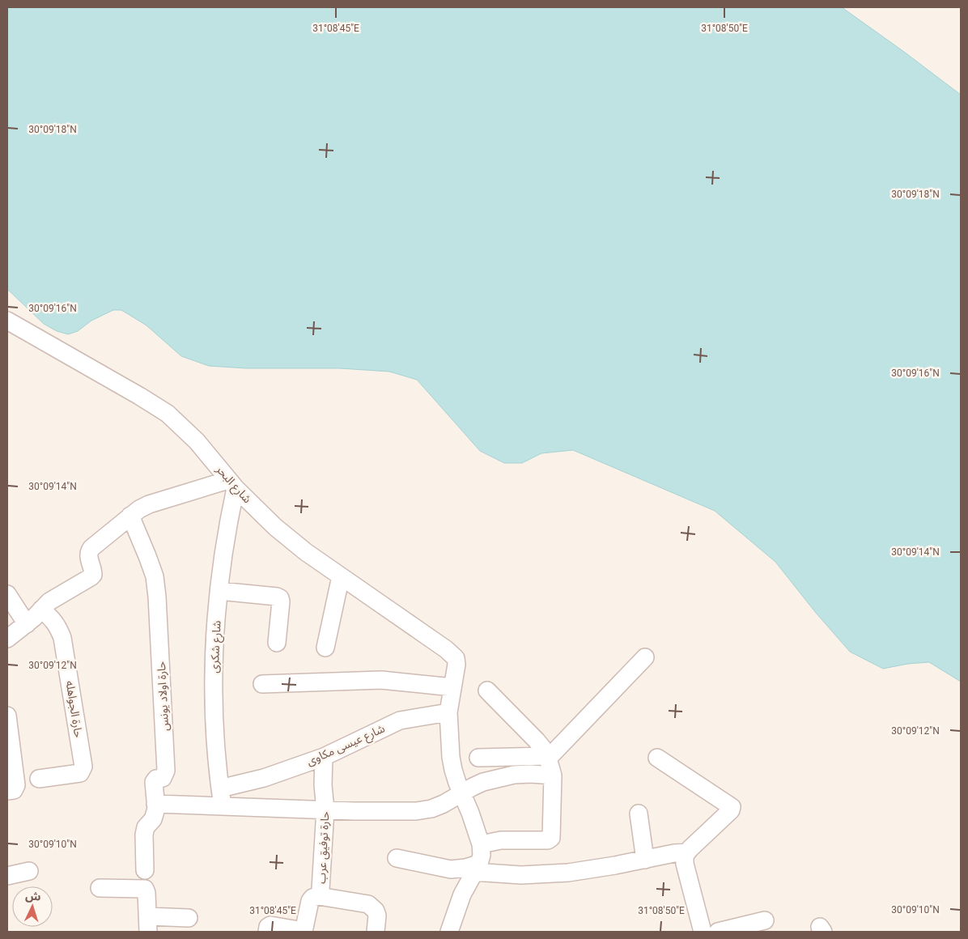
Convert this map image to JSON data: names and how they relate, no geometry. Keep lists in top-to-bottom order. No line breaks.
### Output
{"streets":{"street":["شارع البحر","شارع شكرى","حارة اولاد يونس","حارة الجواهله","شارع عيسى مكاوى","حارة توفيق عرب"]},"crossings":[["شارع البحر","شارع شكرى"],["شارع شكرى","شارع عيسى مكاوى"],["شارع عيسى مكاوى","حارة توفيق عرب"]],"north":"top","coordinates":["31°08'45\"E","31°08'50\"E","30°09'18\"N","30°09'16\"N","30°09'14\"N","30°09'12\"N","30°09'10\"N"]}
